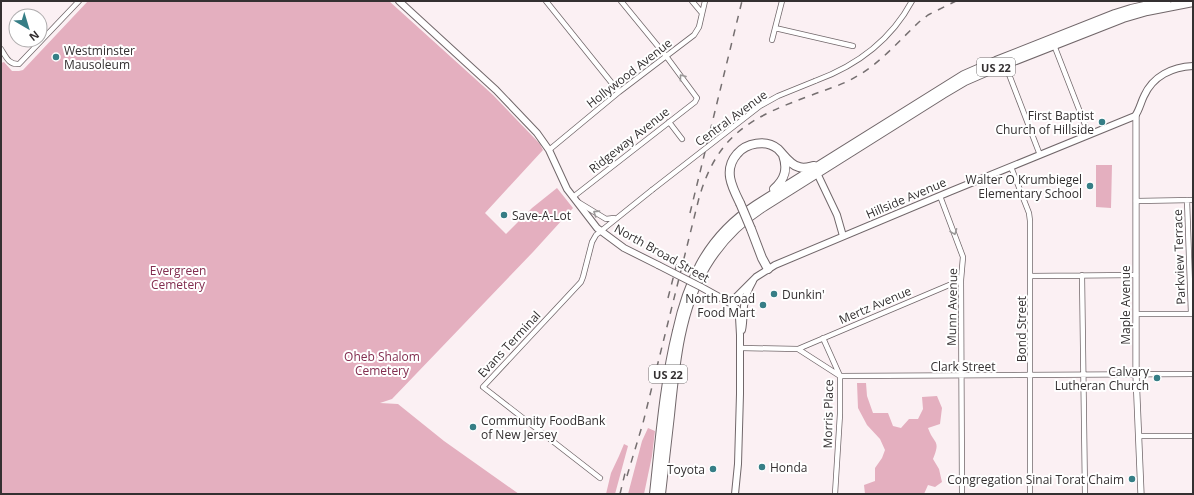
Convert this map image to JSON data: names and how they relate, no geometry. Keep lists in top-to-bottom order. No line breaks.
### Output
{"streets":{"highway":["US 22"],"main road":["Hillside Avenue","North Broad Street"],"street":["Hollywood Avenue","Central Avenue","Ridgeway Avenue","Parkview Terrace","Mertz Avenue","Maple Avenue","Munn Avenue","Bond Street","Evans Terminal","Clark Street","Morris Place"]},"crossings":[["Hollywood Avenue","Ridgeway Avenue"],["Hollywood Avenue","North Broad Street"],["Central Avenue","North Broad Street"],["Central Avenue","Evans Terminal"],["Ridgeway Avenue","North Broad Street"],["Hillside Avenue","North Broad Street"],["Hillside Avenue","Maple Avenue"],["Hillside Avenue","Munn Avenue"],["Hillside Avenue","Bond Street"],["North Broad Street","Evans Terminal"],["Mertz Avenue","Munn Avenue"],["Mertz Avenue","Morris Place"],["Maple Avenue","Clark Street"],["Munn Avenue","Clark Street"],["Bond Street","Clark Street"],["Clark Street","Morris Place"]],"parks":["Evergreen Cemetery","Oheb Shalom Cemetery"],"places":["Westminster Mausoleum","First Baptist Church of Hillside","Walter O Krumbiegel Elementary School","Save-A-Lot","Dunkin'","North Broad Food Mart","Calvary Lutheran Church","Community FoodBank of New Jersey","Honda","Toyota","Congregation Sinai Torat Chaim"],"north":"bottom right"}
